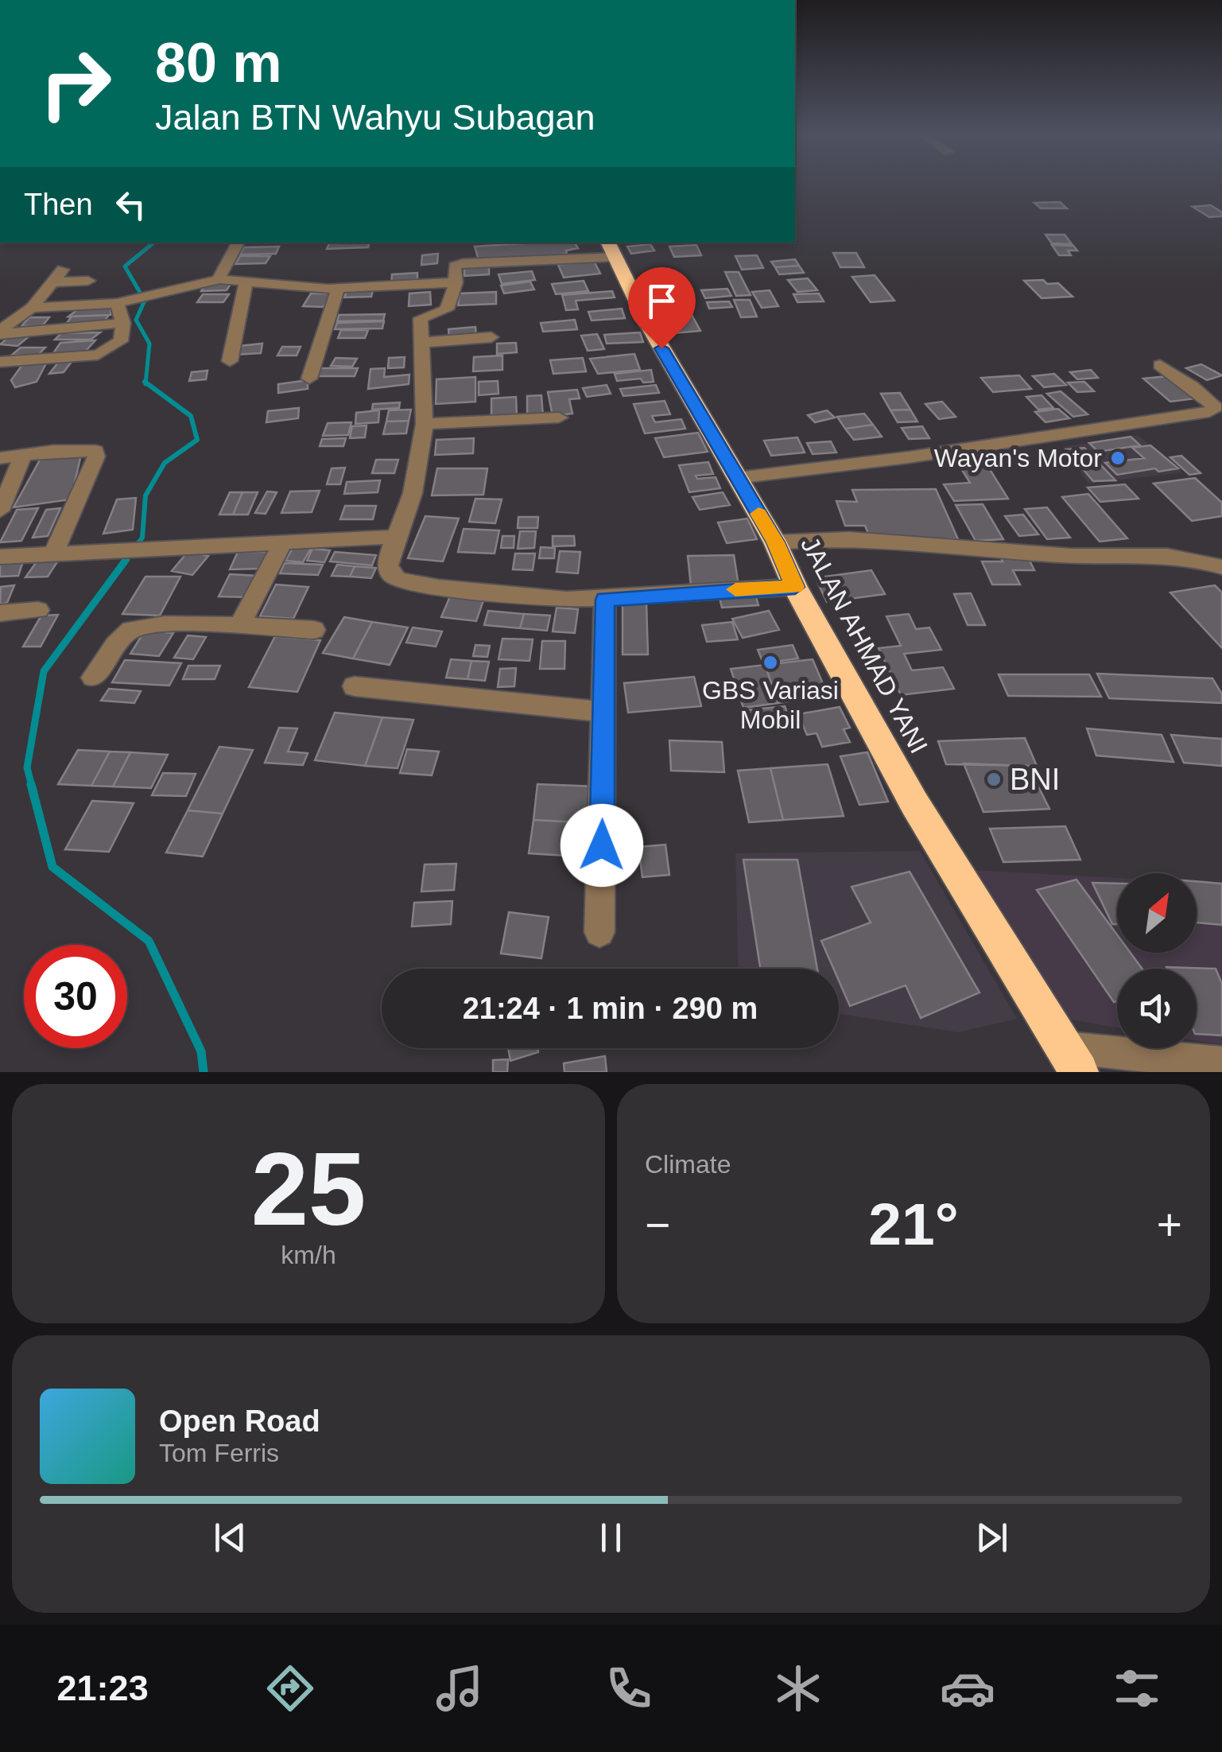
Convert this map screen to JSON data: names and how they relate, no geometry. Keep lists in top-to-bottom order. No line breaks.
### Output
{"streets":{"highway":["JALAN AHMAD YANI"]},"places":["Wayan's Motor","GBS Variasi Mobil","BNI"],"north":"top right","page":{"turn":["80 m","Jalan BTN Wahyu Subagan"],"then":"Then","limit":"30","trip":"21:24 · 1 min · 290 m","tile":[["25","km/h"],"Climate"],"heat":["−","21°","+"],"song":["Open Road","Tom Ferris"],"tabs":"21:23"}}
